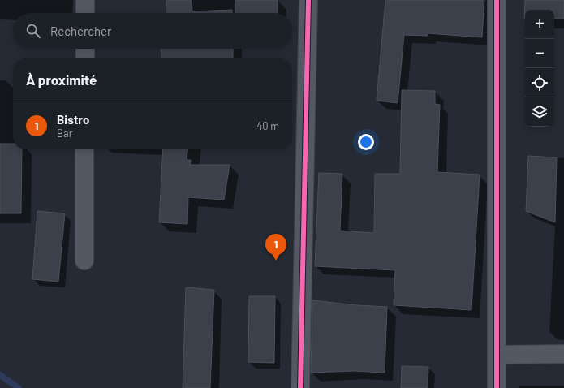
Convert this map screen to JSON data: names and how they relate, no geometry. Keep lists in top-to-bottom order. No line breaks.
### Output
{"page":{"map_buttons":["+","−"],"search":"Rechercher","heading":"À proximité","list":[{"mark":"1","name":"Bistro","note":"Bar","value":"40 m"}],"pins":"1"}}
